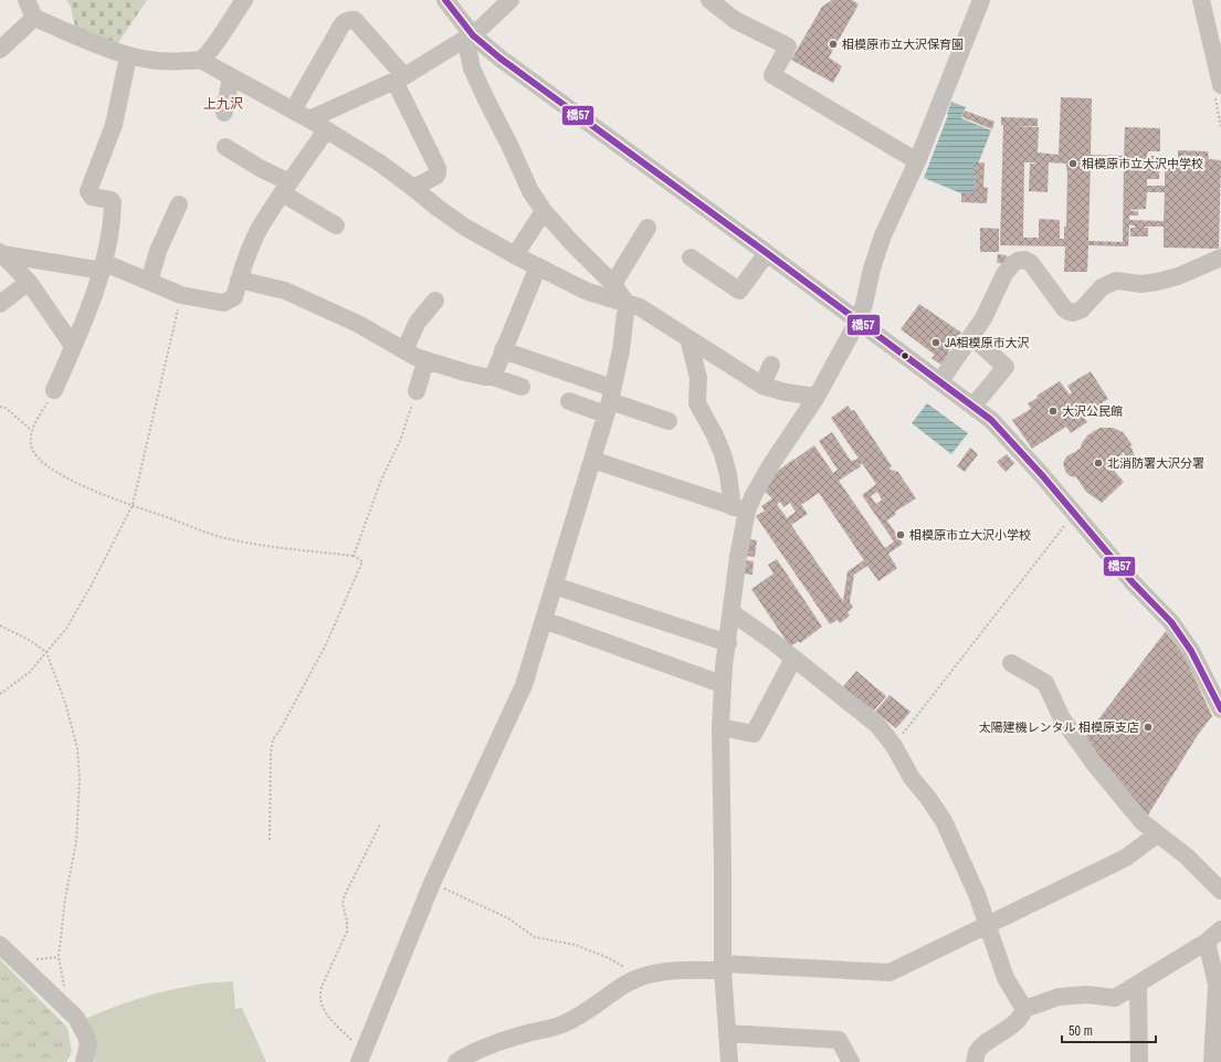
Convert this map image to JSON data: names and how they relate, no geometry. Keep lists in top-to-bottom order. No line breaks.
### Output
{"districts":["上九沢"],"places":["相模原市立大沢保育園","相模原市立大沢中学校","JA相模原市大沢","大沢公民館","北消防署大沢分署","相模原市立大沢小学校","太陽建機レンタル 相模原支店"],"lines":["transit line 橋57"],"scale_bar":"50 m"}
